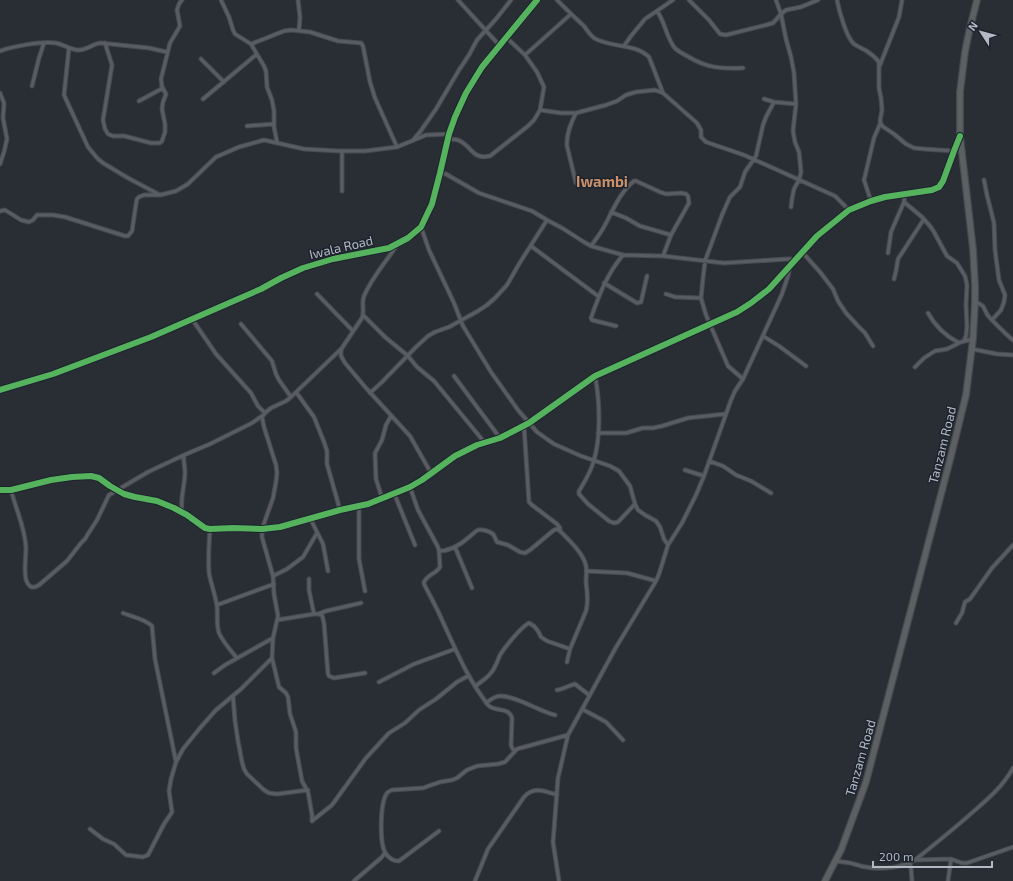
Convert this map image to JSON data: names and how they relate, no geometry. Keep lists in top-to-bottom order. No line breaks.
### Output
{"streets":{"highway":["Tanzam Road"],"street":["Iwala Road"]},"districts":["Iwambi"],"scale_bar":"200 m","north":"top left"}
